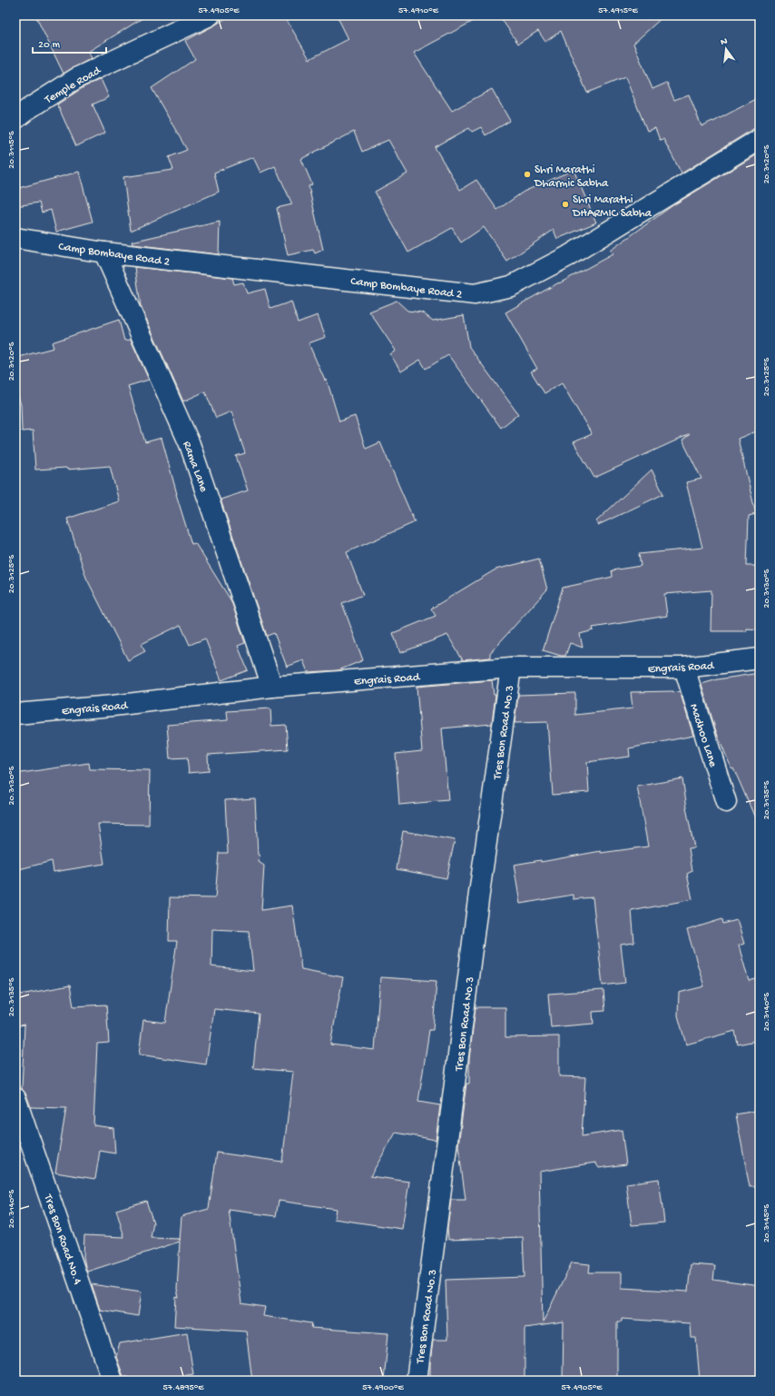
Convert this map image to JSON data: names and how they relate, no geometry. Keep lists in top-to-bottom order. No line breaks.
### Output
{"streets":{"street":["Temple Road","Camp Bombaye Road 2","Rama Lane","Engrais Road","Tres Bon Road No.3","Madhoo Lane","Tres Bon Road No.4"]},"crossings":[["Camp Bombaye Road 2","Rama Lane"],["Rama Lane","Engrais Road"],["Engrais Road","Tres Bon Road No.3"],["Engrais Road","Madhoo Lane"]],"places":["Shri Marathi Dharmic Sabha","Shri Marathi DHARMIC Sabha"],"scale_bar":"20 m","north":"top","coordinates":["57.4905°E","57.4910°E","57.4915°E","20.3115°S","20.3120°S","20.3125°S","20.3130°S","20.3135°S","20.3140°S","20.3145°S","57.4895°E","57.4900°E"]}
